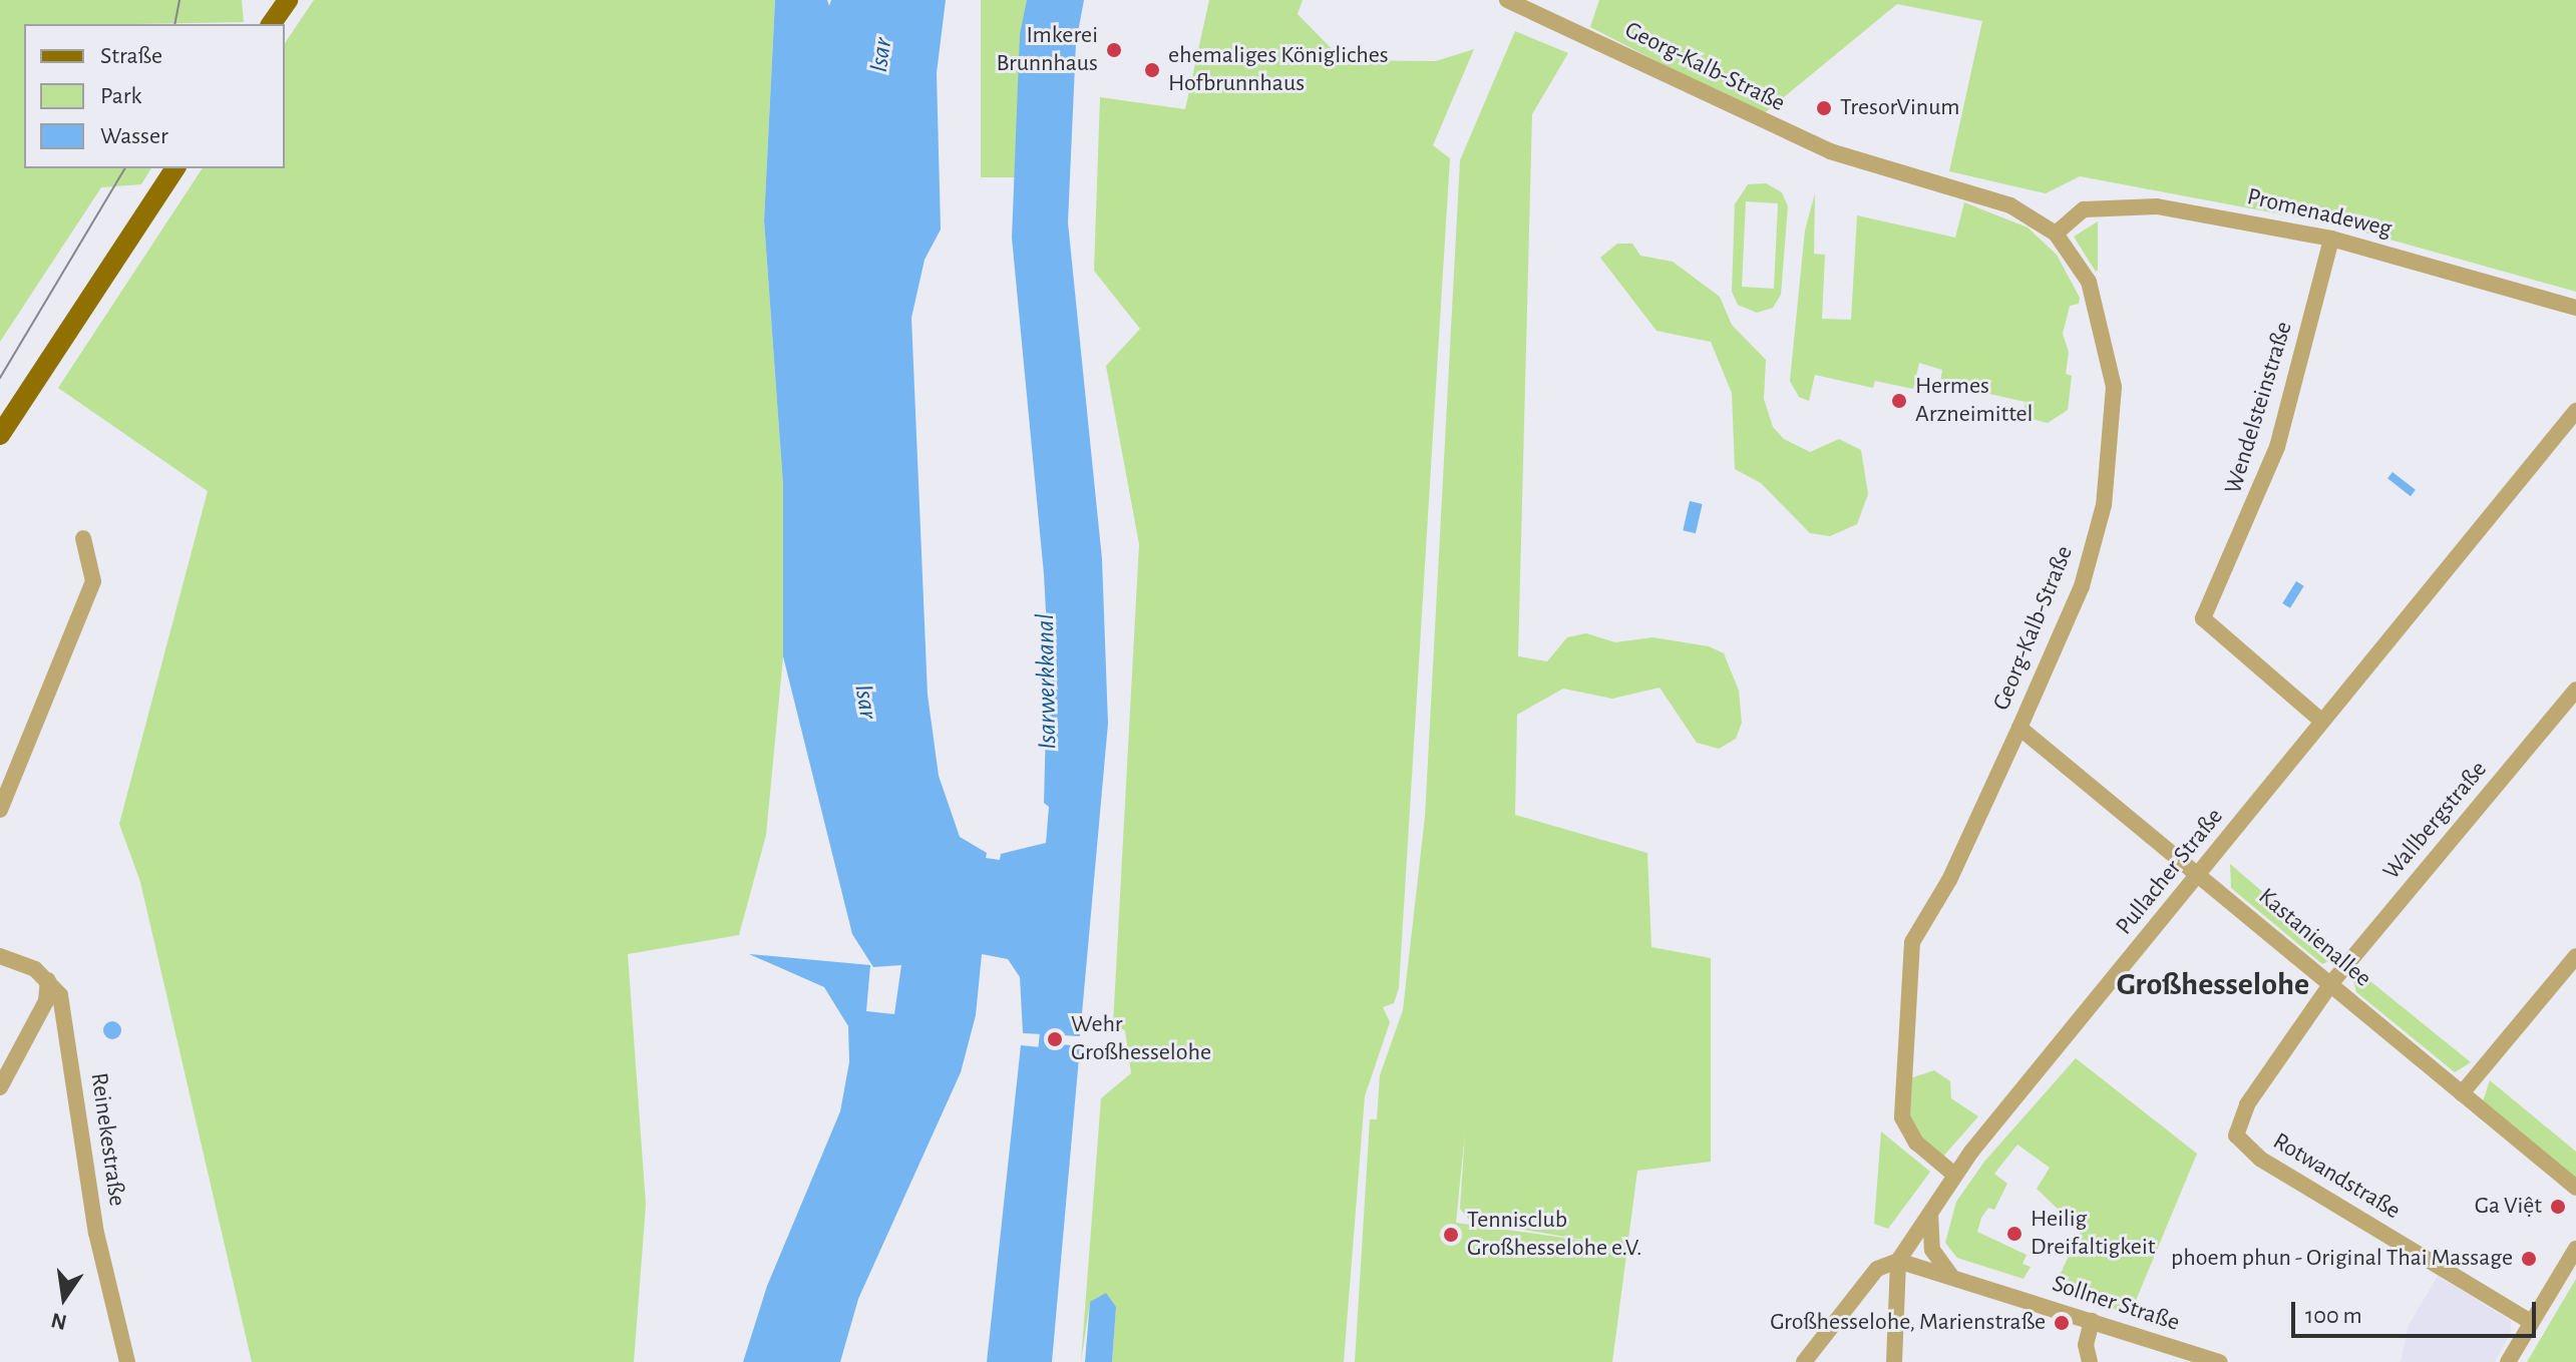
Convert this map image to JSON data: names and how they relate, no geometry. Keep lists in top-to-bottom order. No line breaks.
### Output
{"streets":{"street":["Georg-Kalb-Straße","Promenadeweg","Wendelsteinstraße","Wallbergstraße","Pullacher Straße","Kastanienallee","Reinekestraße","Rotwandstraße","Sollner Straße"]},"crossings":[["Georg-Kalb-Straße","Promenadeweg"],["Georg-Kalb-Straße","Pullacher Straße"],["Georg-Kalb-Straße","Kastanienallee"],["Promenadeweg","Wendelsteinstraße"],["Wendelsteinstraße","Pullacher Straße"],["Wallbergstraße","Kastanienallee"],["Wallbergstraße","Rotwandstraße"],["Pullacher Straße","Kastanienallee"],["Pullacher Straße","Sollner Straße"],["Kastanienallee","Rotwandstraße"]],"districts":["Großhesselohe"],"water":["Isar","Isarwerkkanal"],"places":["Imkerei Brunnhaus","ehemaliges Königliches Hofbrunnhaus","TresorVinum","Hermes Arzneimittel","Wehr Großhesselohe","Ga Việt","Heilig Dreifaltigkeit","Tennisclub Großhesselohe e.V.","phoem phun - Original Thai Massage","Großhesselohe, Marienstraße"],"legend":["Straße","Park","Wasser"],"scale_bar":"100 m","north":"bottom"}
